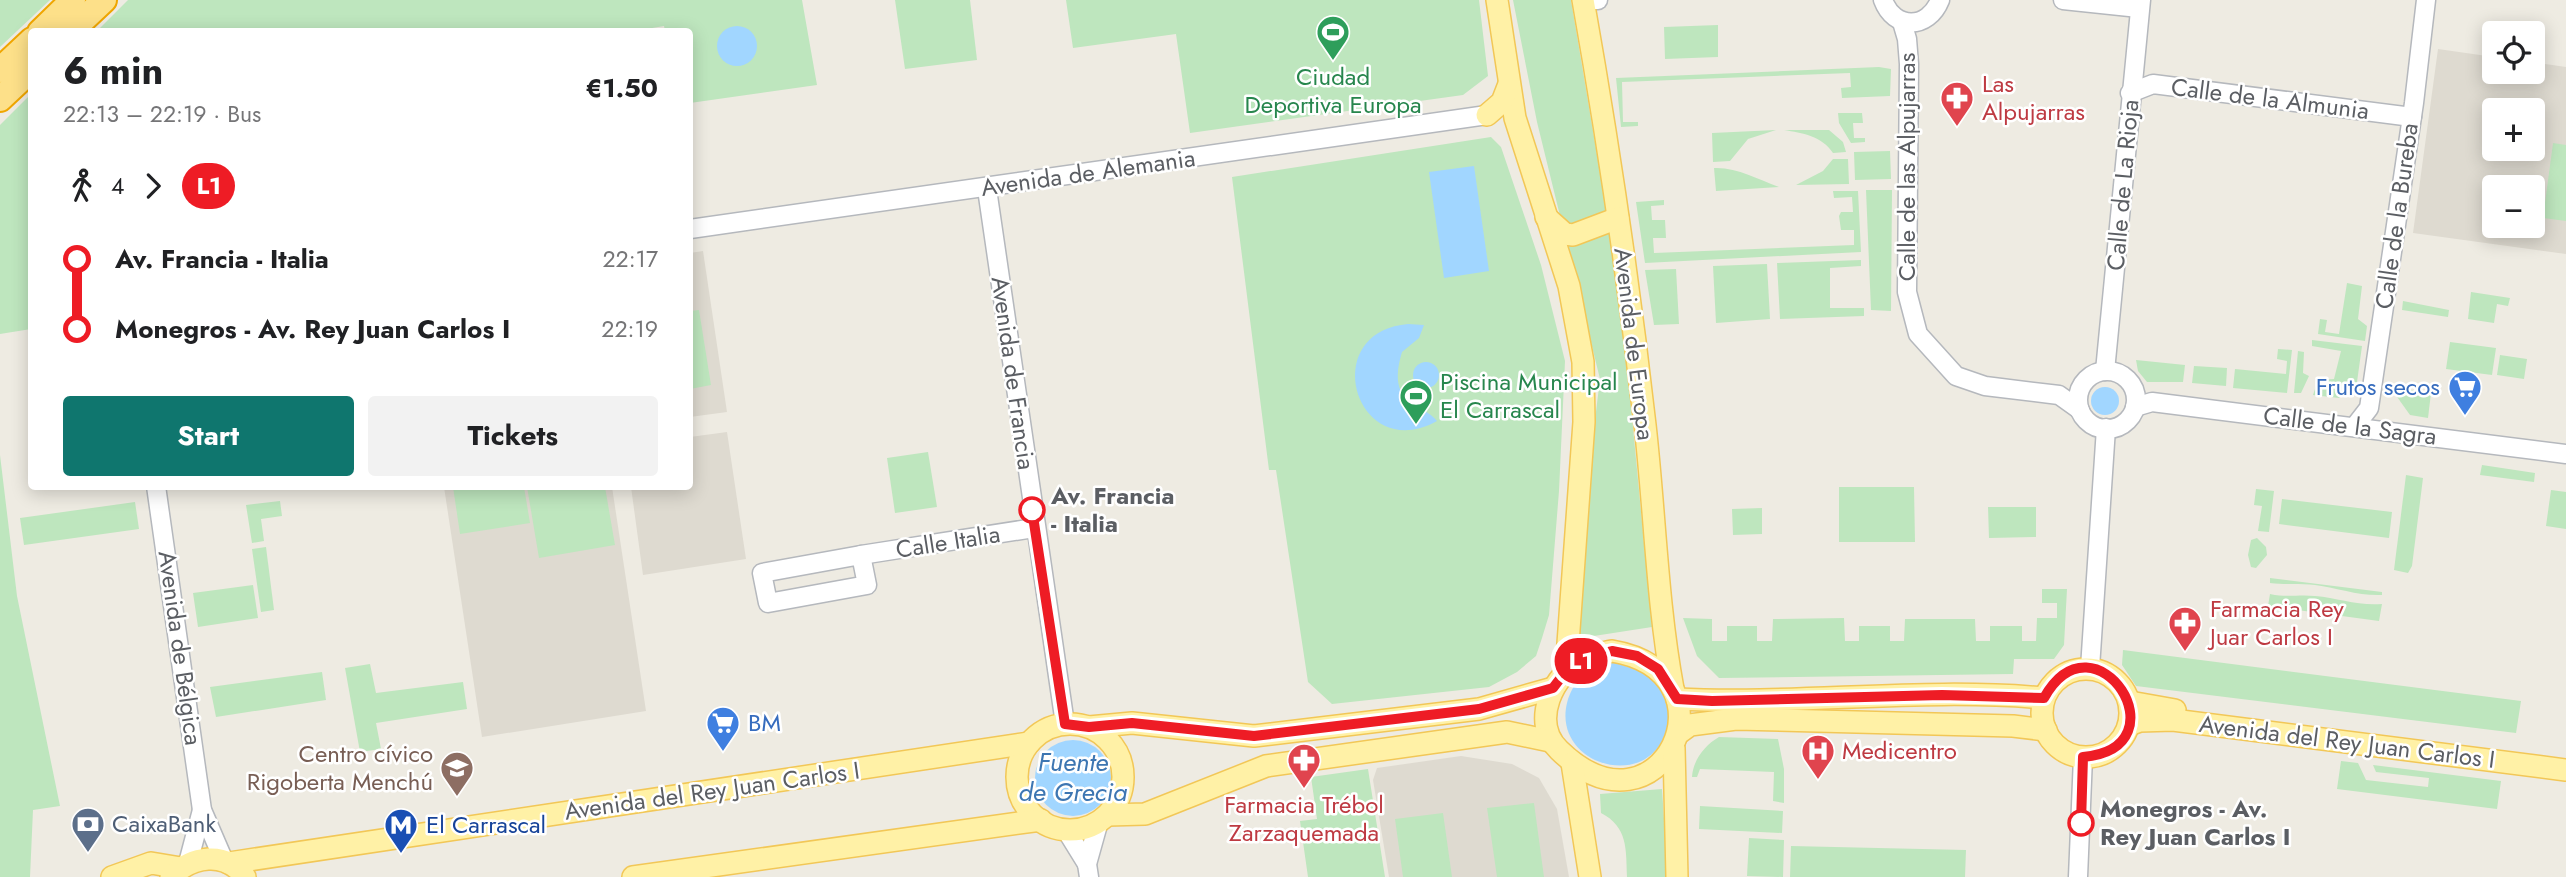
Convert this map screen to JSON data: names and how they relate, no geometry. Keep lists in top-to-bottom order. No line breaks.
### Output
{"streets":{"main road":["Avenida de Europa","Avenida del Rey Juan Carlos I"],"street":["Calle de la Almunia","Calle de las Alpujarras","Avenida de Alemania","Calle de La Rioja","Calle de la Bureba","Avenida de Francia","Calle de la Sagra","Calle Italia","Avenida de Bélgica"]},"crossings":[["Calle de la Almunia","Calle de La Rioja"],["Calle de la Almunia","Calle de la Bureba"],["Calle de las Alpujarras","Calle de La Rioja"],["Calle de las Alpujarras","Calle de la Sagra"],["Avenida de Alemania","Avenida de Francia"],["Calle de La Rioja","Calle de la Sagra"],["Calle de la Bureba","Calle de la Sagra"],["Avenida de Francia","Calle Italia"],["Avenida de Francia","Avenida del Rey Juan Carlos I"]],"water":["Fuente de Grecia"],"places":{"sports":["Ciudad Deportiva Europa","Piscina Municipal El Carrascal"],"pharmacy":["Las Alpujarras","Farmacia Rey Juar Carlos I","Farmacia Trébol Zarzaquemada"],"supermarket":["Frutos secos","BM"],"other":["Av. Francia - Italia","Monegros - Av. Rey Juan Carlos I"],"hospital":["Medicentro"],"school or university":["Centro cívico Rigoberta Menchú"],"bank":["CaixaBank"],"metro station":["El Carrascal"]},"lines":["bus line L1"],"page":{"on_map":"L1","map_buttons":["+","−"],"heading":["6 min","22:13 – 22:19 · Bus","€1.50"],"legs":["4","L1"],"list":[{"name":"Av. Francia - Italia","value":"22:17"},{"name":"Monegros - Av. Rey Juan Carlos I","value":"22:19"}],"buttons":["Start","Tickets"]}}
